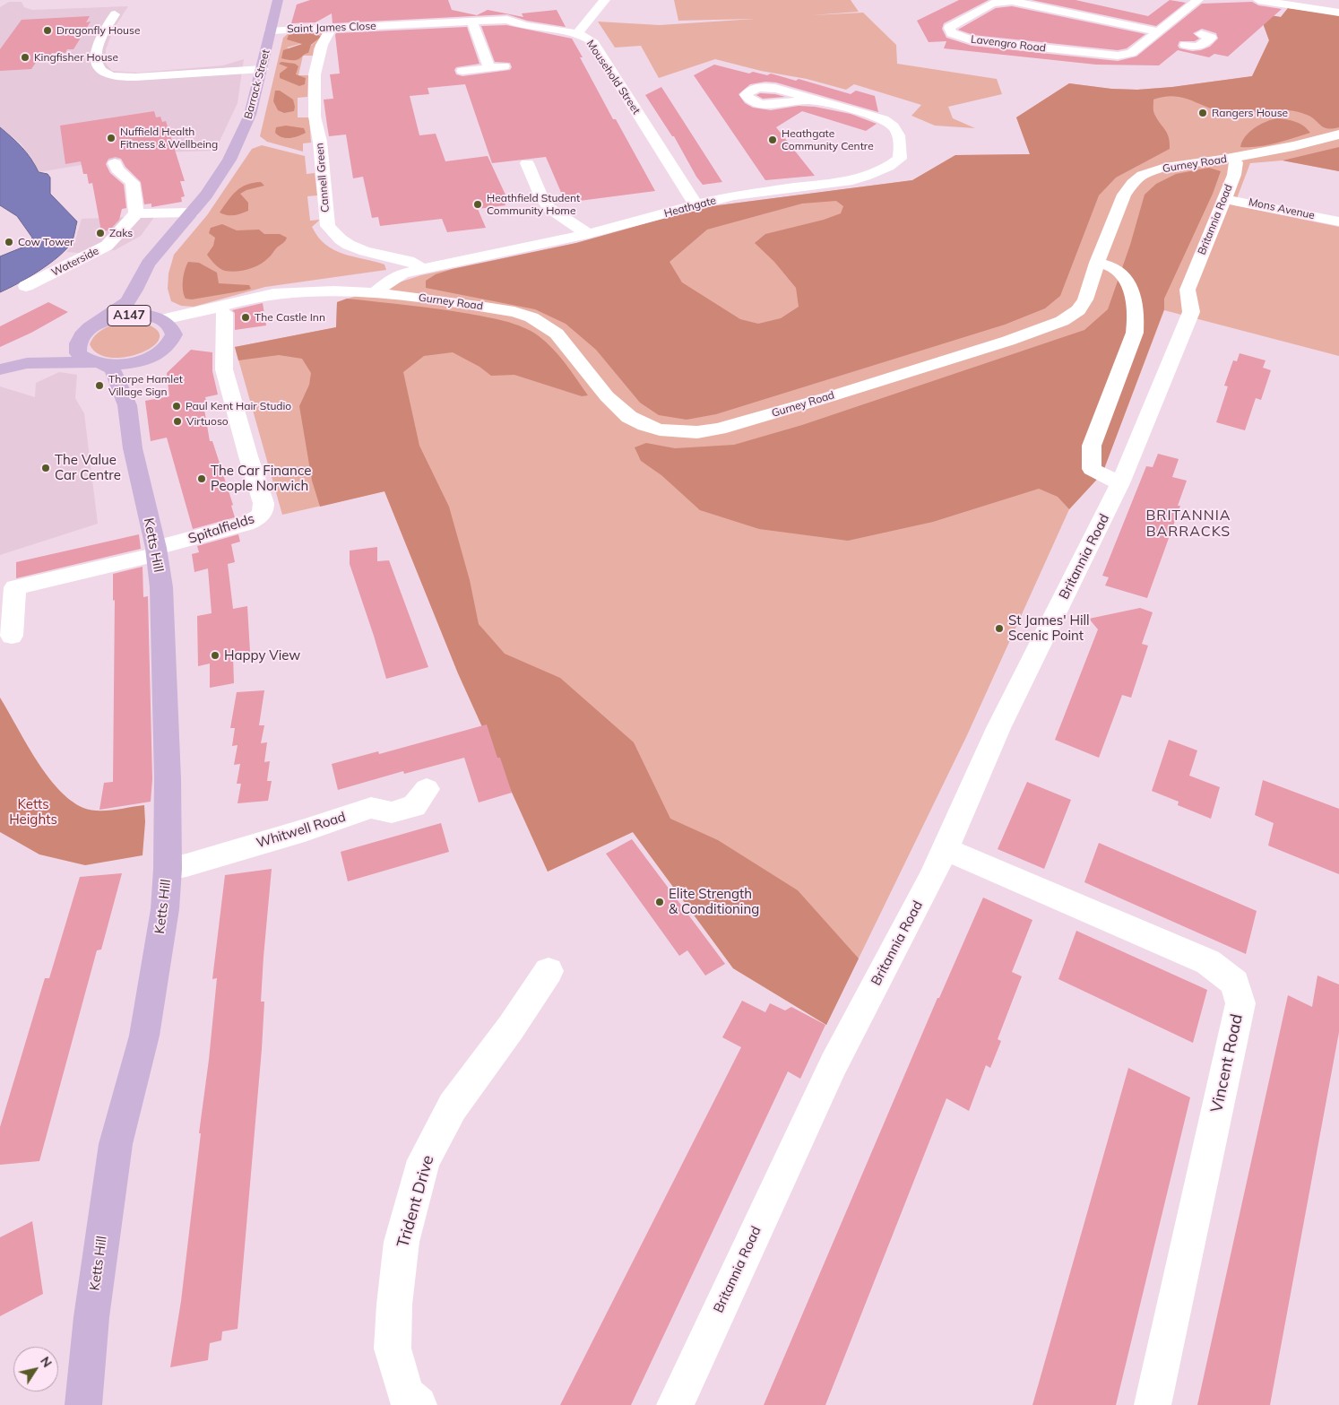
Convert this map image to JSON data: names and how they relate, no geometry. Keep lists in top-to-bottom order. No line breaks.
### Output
{"streets":{"main road":["Barrack Street","A147","Ketts Hill"],"street":["Saint James Close","Lavengro Road","Mousehold Street","Gurney Road","Cannell Green","Heathgate","Mons Avenue","Britannia Road","Waterside","Spitalfields","Whitwell Road","Vincent Road","Trident Drive"]},"crossings":[["Saint James Close","Mousehold Street"],["Saint James Close","Barrack Street"],["Saint James Close","Cannell Green"],["Mousehold Street","Heathgate"],["Barrack Street","Gurney Road"],["Barrack Street","A147"],["Gurney Road","Heathgate"],["Gurney Road","Britannia Road"],["Gurney Road","A147"],["Gurney Road","Spitalfields"],["Cannell Green","Heathgate"],["Mons Avenue","Britannia Road"],["Britannia Road","Vincent Road"],["A147","Ketts Hill"],["Spitalfields","Ketts Hill"],["Ketts Hill","Whitwell Road"]],"districts":["BRITANNIA BARRACKS"],"parks":["Ketts Heights"],"places":["Dragonfly House","Kingfisher House","Rangers House","Nuffield Health Fitness & Wellbeing","Heathgate Community Centre","Heathfield Student Community Home","Zaks","Cow Tower","The Castle Inn","Thorpe Hamlet Village Sign","Paul Kent Hair Studio","Virtuoso","The Value Car Centre","The Car Finance People Norwich","St James' Hill Scenic Point","Happy View","Elite Strength & Conditioning"],"north":"top right"}
